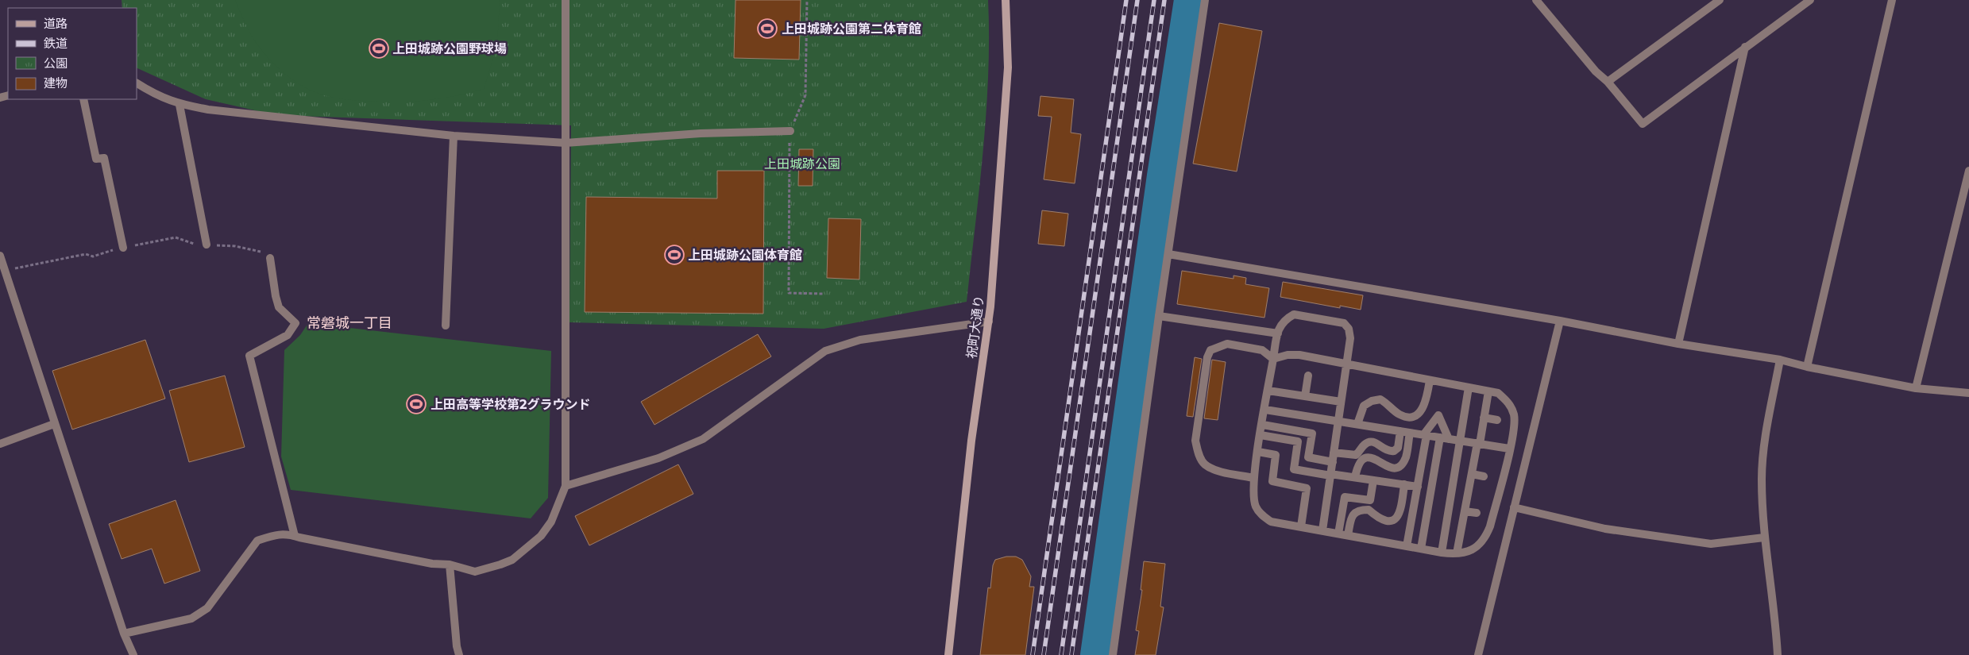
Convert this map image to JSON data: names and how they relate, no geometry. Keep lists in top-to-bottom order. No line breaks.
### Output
{"streets":{"street":["祝町大通り"]},"districts":["常磐城一丁目"],"parks":["上田城跡公園"],"places":{"sports":["上田城跡公園第二体育館","上田城跡公園野球場","上田城跡公園体育館","上田高等学校第2グラウンド"]},"legend":["道路","鉄道","公園","建物"]}
